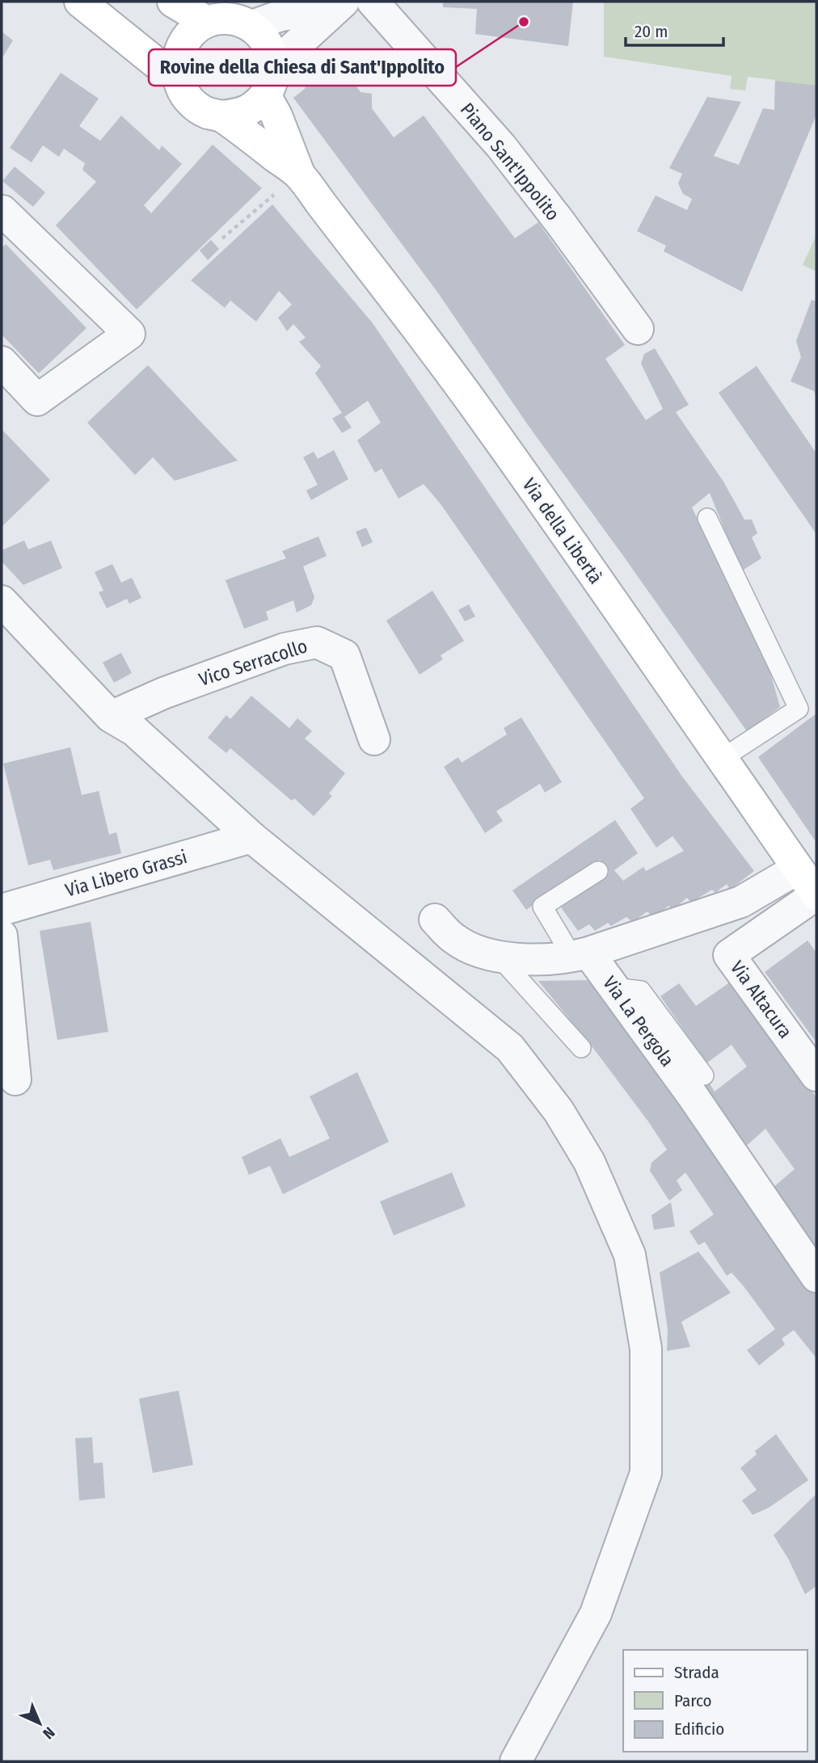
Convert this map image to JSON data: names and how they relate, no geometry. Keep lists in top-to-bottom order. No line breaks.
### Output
{"streets":{"main road":["Via della Libertà"],"street":["Piano Sant'Ippolito","Vico Serracollo","Via Libero Grassi","Via Altacura","Via La Pergola"]},"crossings":[["Via della Libertà","Via Altacura"],["Via della Libertà","Via La Pergola"]],"places":["Rovine della Chiesa di Sant'Ippolito"],"legend":["Strada","Parco","Edificio"],"scale_bar":"20 m","north":"bottom right"}
